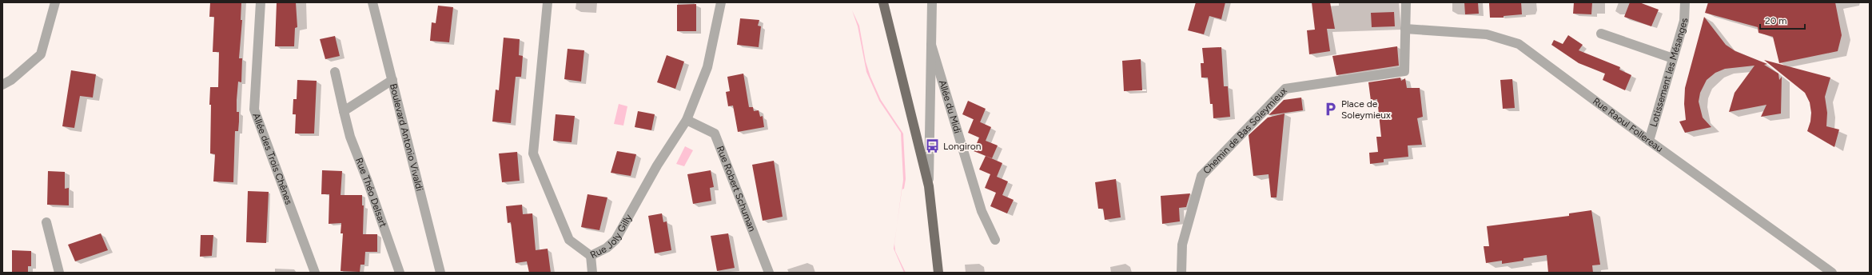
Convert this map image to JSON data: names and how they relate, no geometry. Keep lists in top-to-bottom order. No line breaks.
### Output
{"streets":{"street":["Lotissement les Mésanges","Allée du Midi","Rue Raoul Follereau","Chemin de Bas Soleymieux","Boulevard Antonio Vivaldi","Allée des Trois Chênes","Rue Robert Schuman","Rue Théo Delsart","Rue Joly Gilly"]},"crossings":[["Lotissement les Mésanges","Rue Raoul Follereau"],["Rue Raoul Follereau","Chemin de Bas Soleymieux"],["Rue Robert Schuman","Rue Joly Gilly"]],"places":{"parking":["Place de Soleymieux"],"bus stop":["Longiron"]},"scale_bar":"20 m"}
